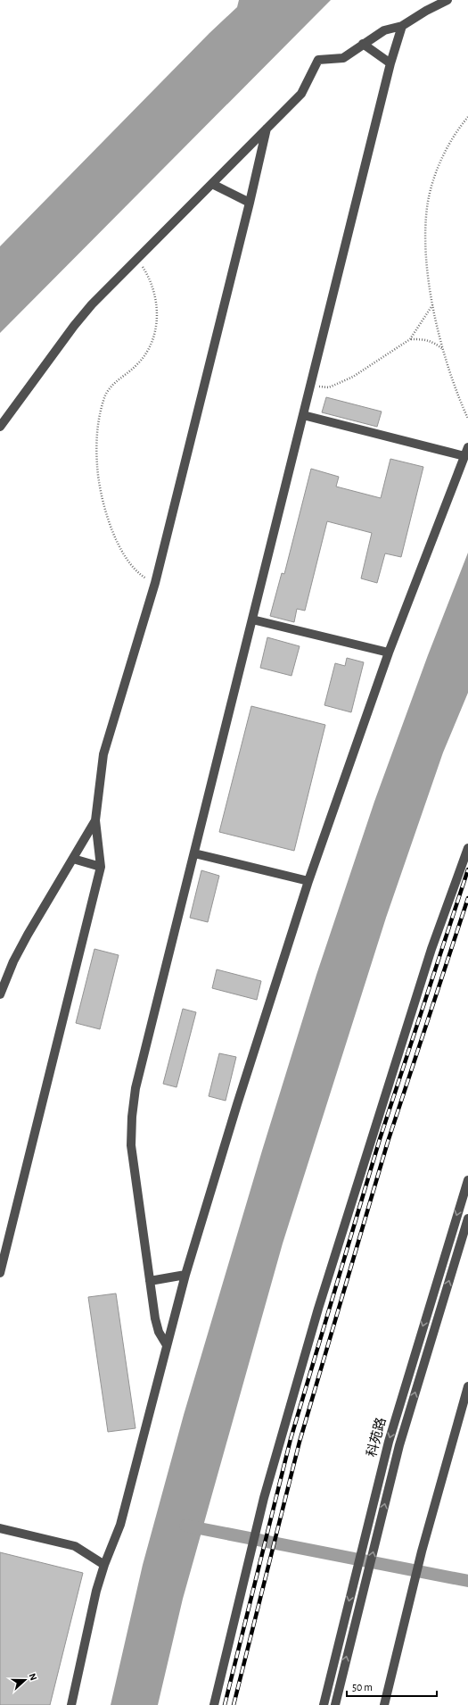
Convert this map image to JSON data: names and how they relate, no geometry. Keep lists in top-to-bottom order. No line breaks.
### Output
{"streets":{"street":["科苑路"]},"scale_bar":"50 m","north":"right"}
